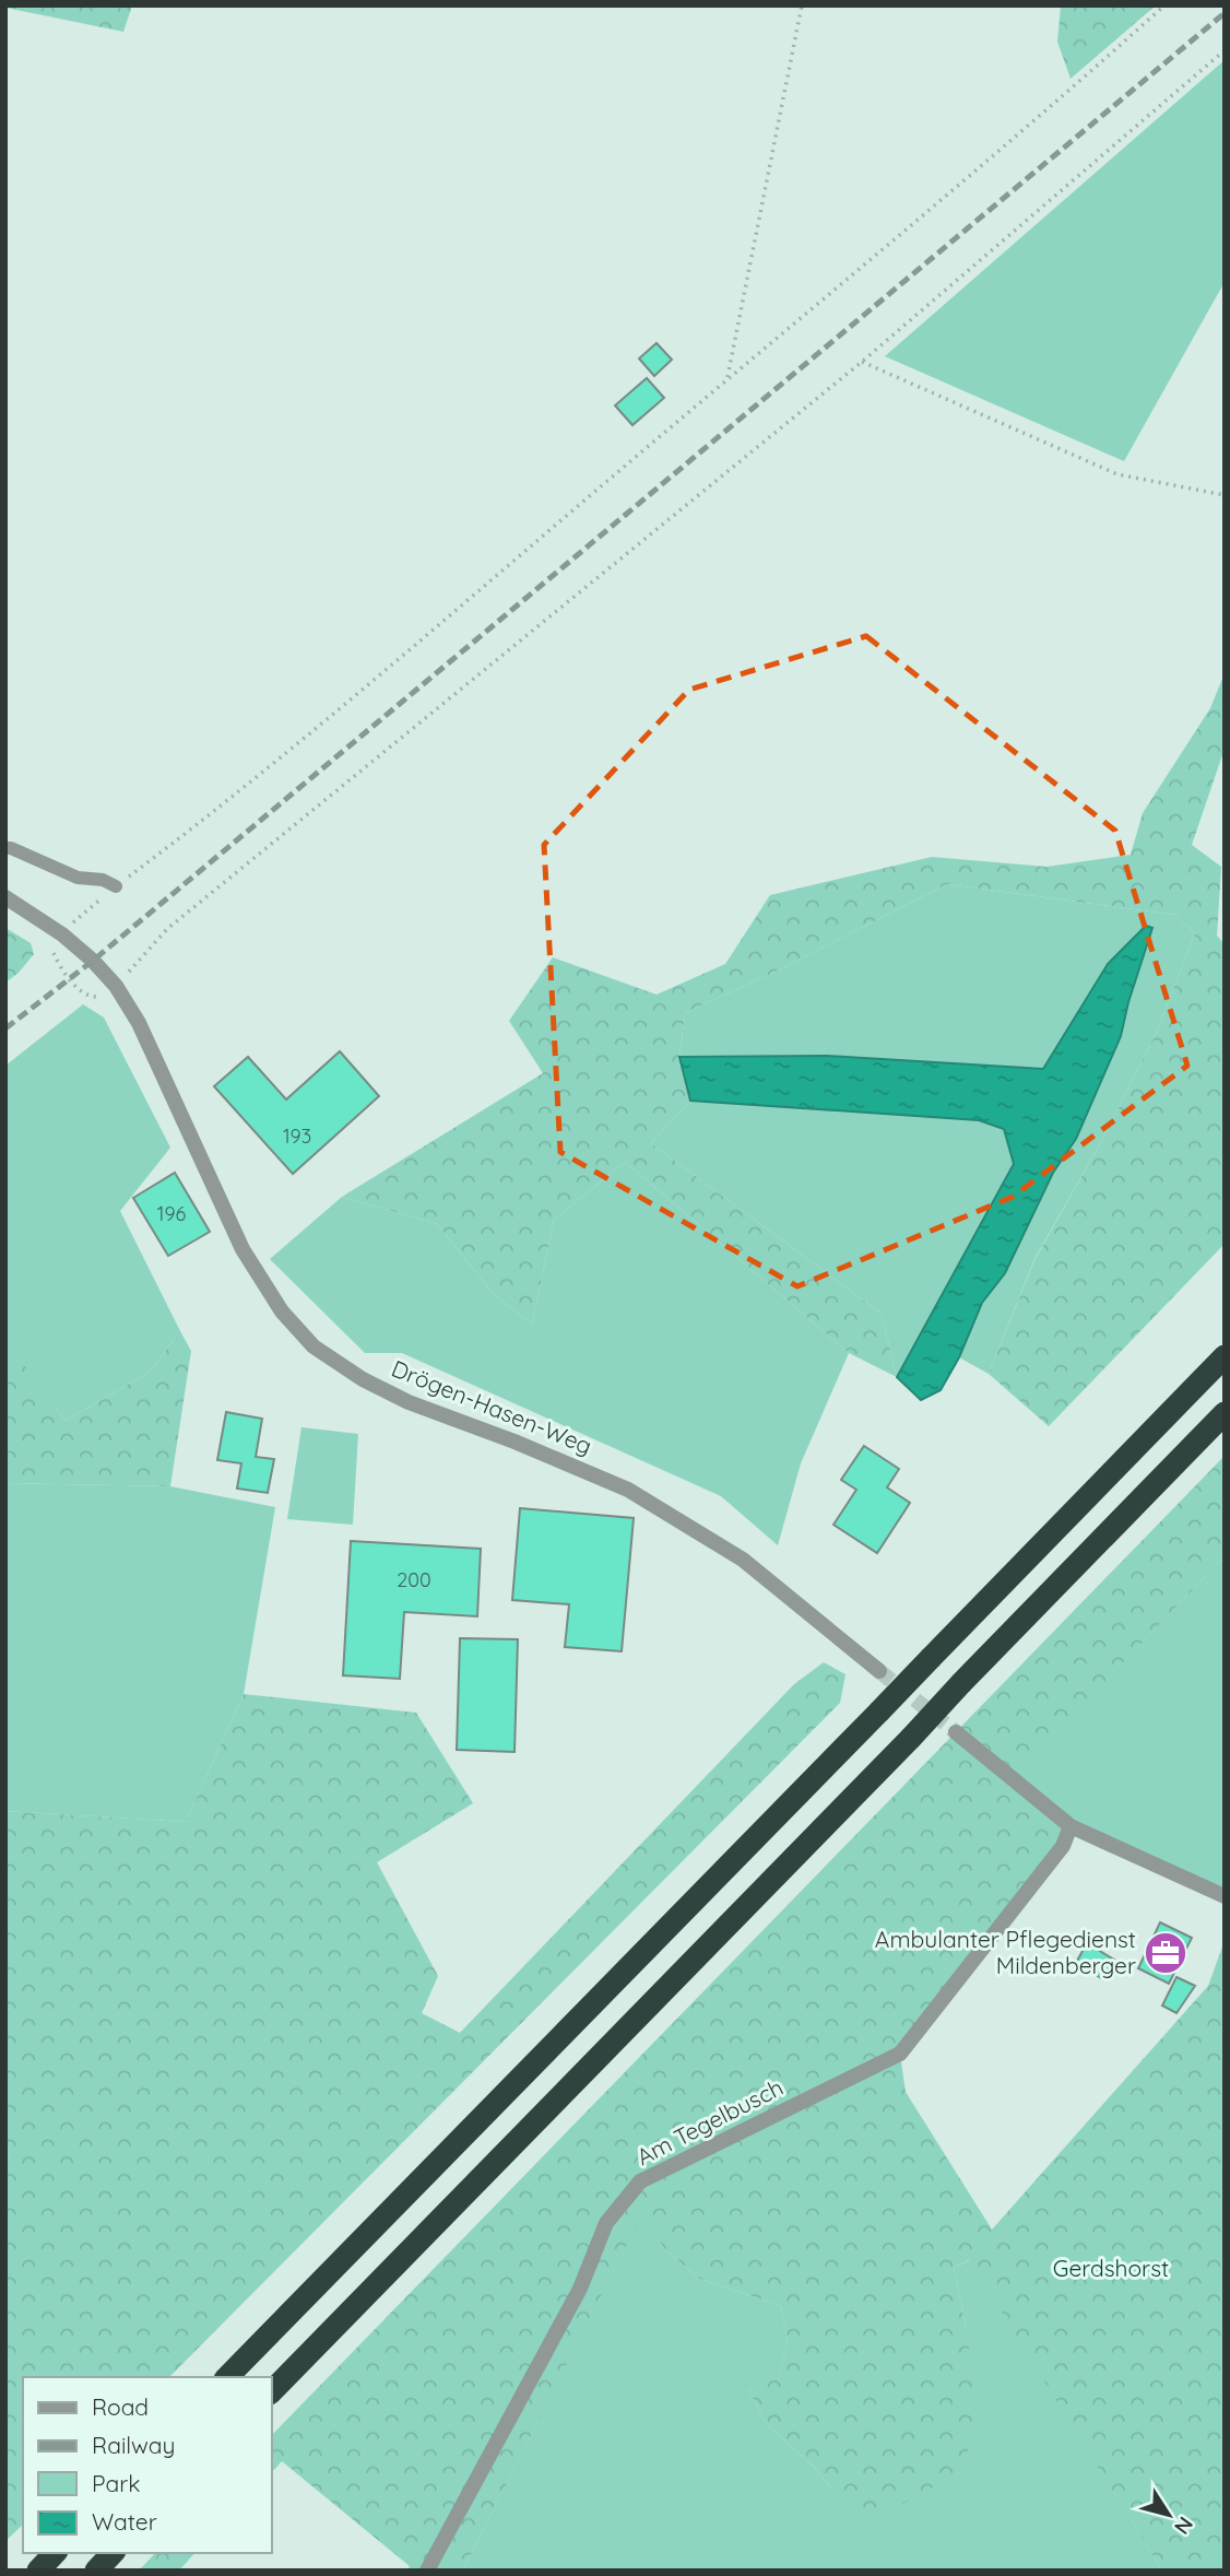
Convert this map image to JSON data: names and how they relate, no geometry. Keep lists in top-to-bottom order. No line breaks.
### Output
{"streets":{"street":["Drögen-Hasen-Weg","Am Tegelbusch"]},"parks":["Gerdshorst"],"places":{"office":["Ambulanter Pflegedienst Mildenberger"]},"house_numbers":["193","196","200"],"legend":["Road","Railway","Park","Water"],"north":"bottom right"}
